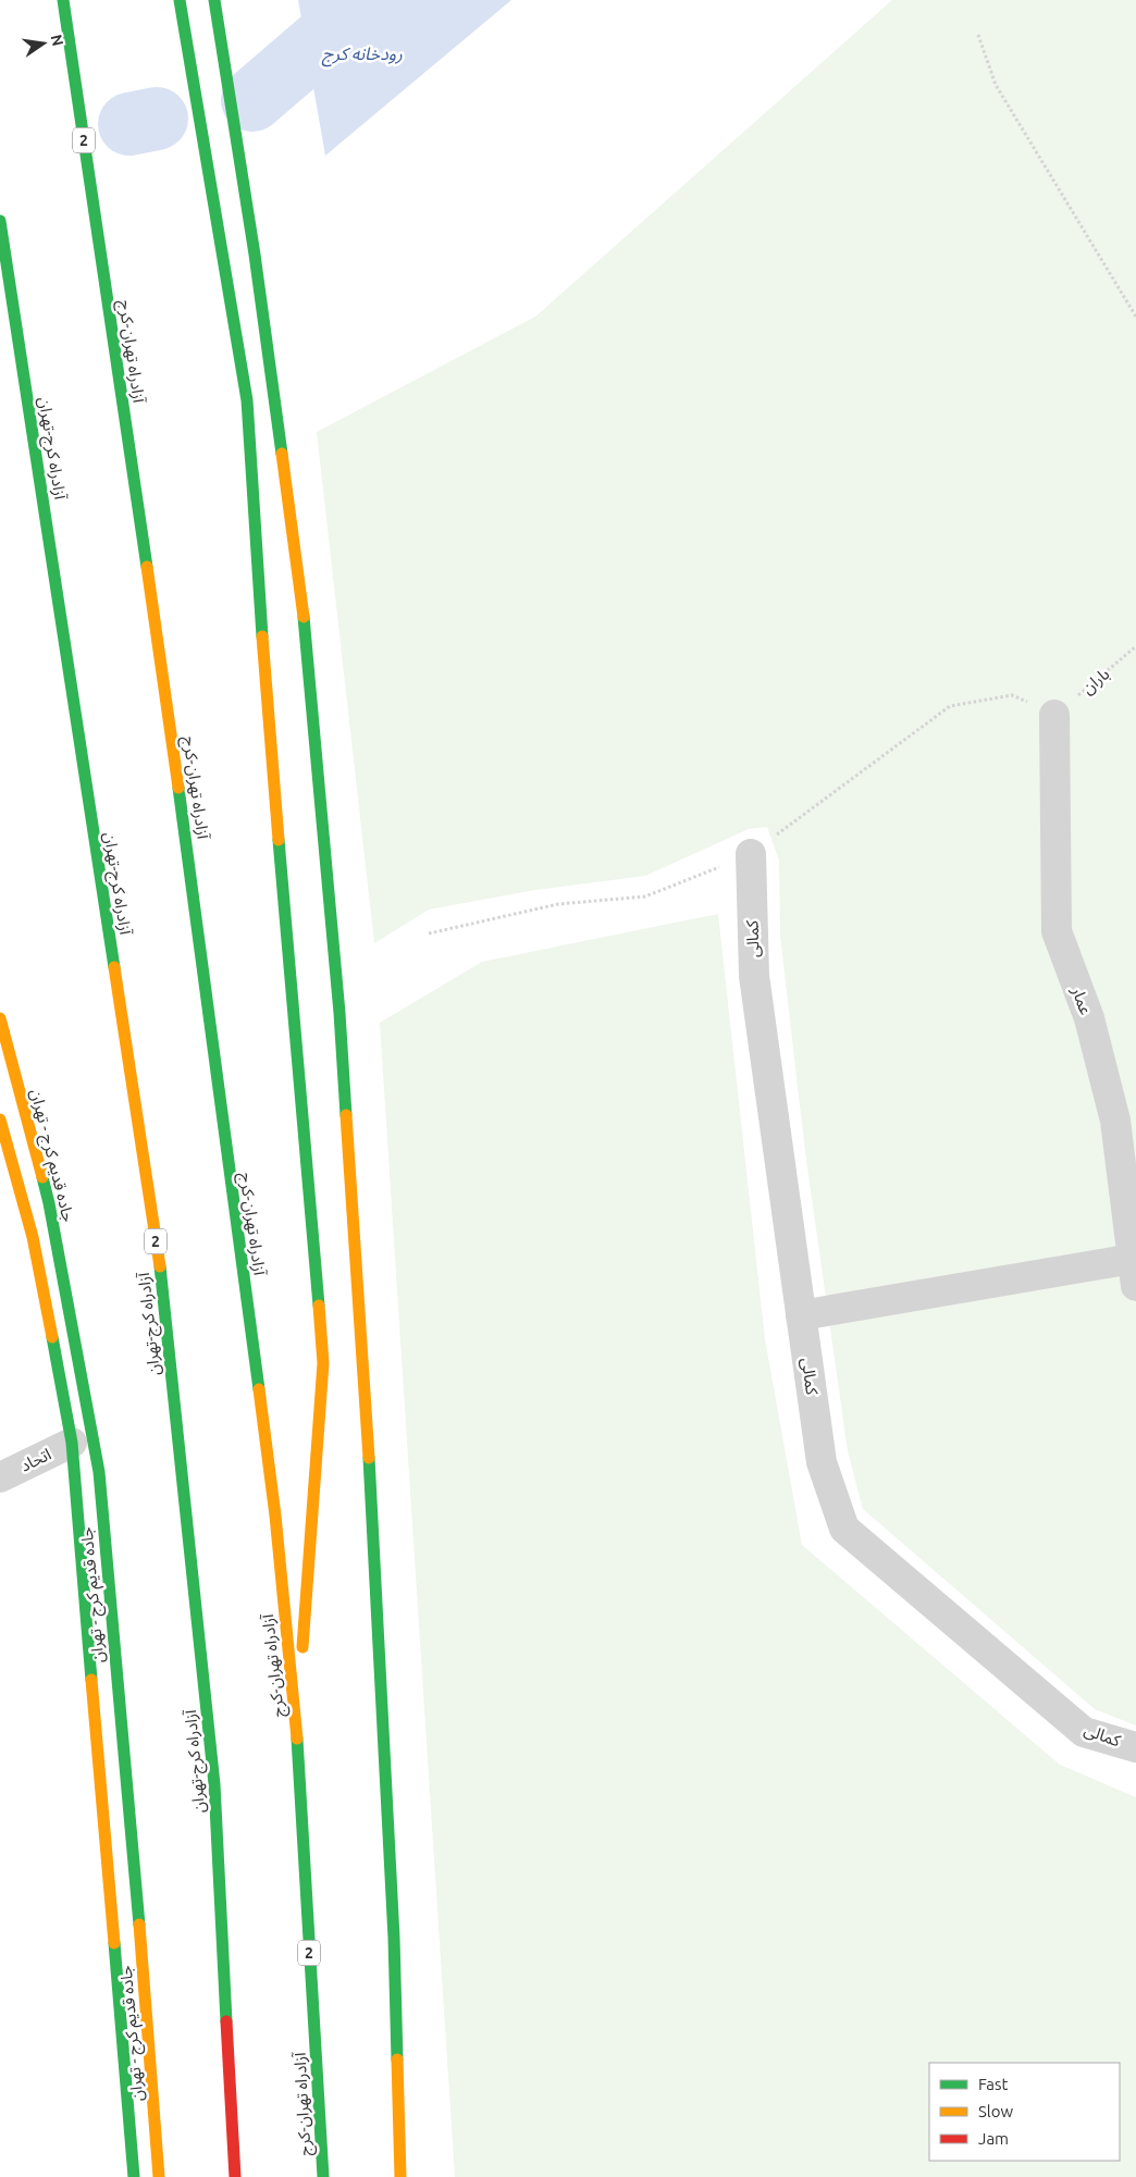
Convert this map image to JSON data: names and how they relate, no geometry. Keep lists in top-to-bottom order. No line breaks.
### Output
{"streets":{"highway":["2","آزادراه تهران-کرج","آزادراه کرج-تهران","جاده قدیم کرج - تهران"],"street":["کمالی","عمار","اتحاد"],"path":["باران"]},"crossings":[["باران","عمار"],["جاده قدیم کرج - تهران","اتحاد"]],"water":["رودخانه کرج"],"legend":["Fast","Slow","Jam"],"north":"right"}
